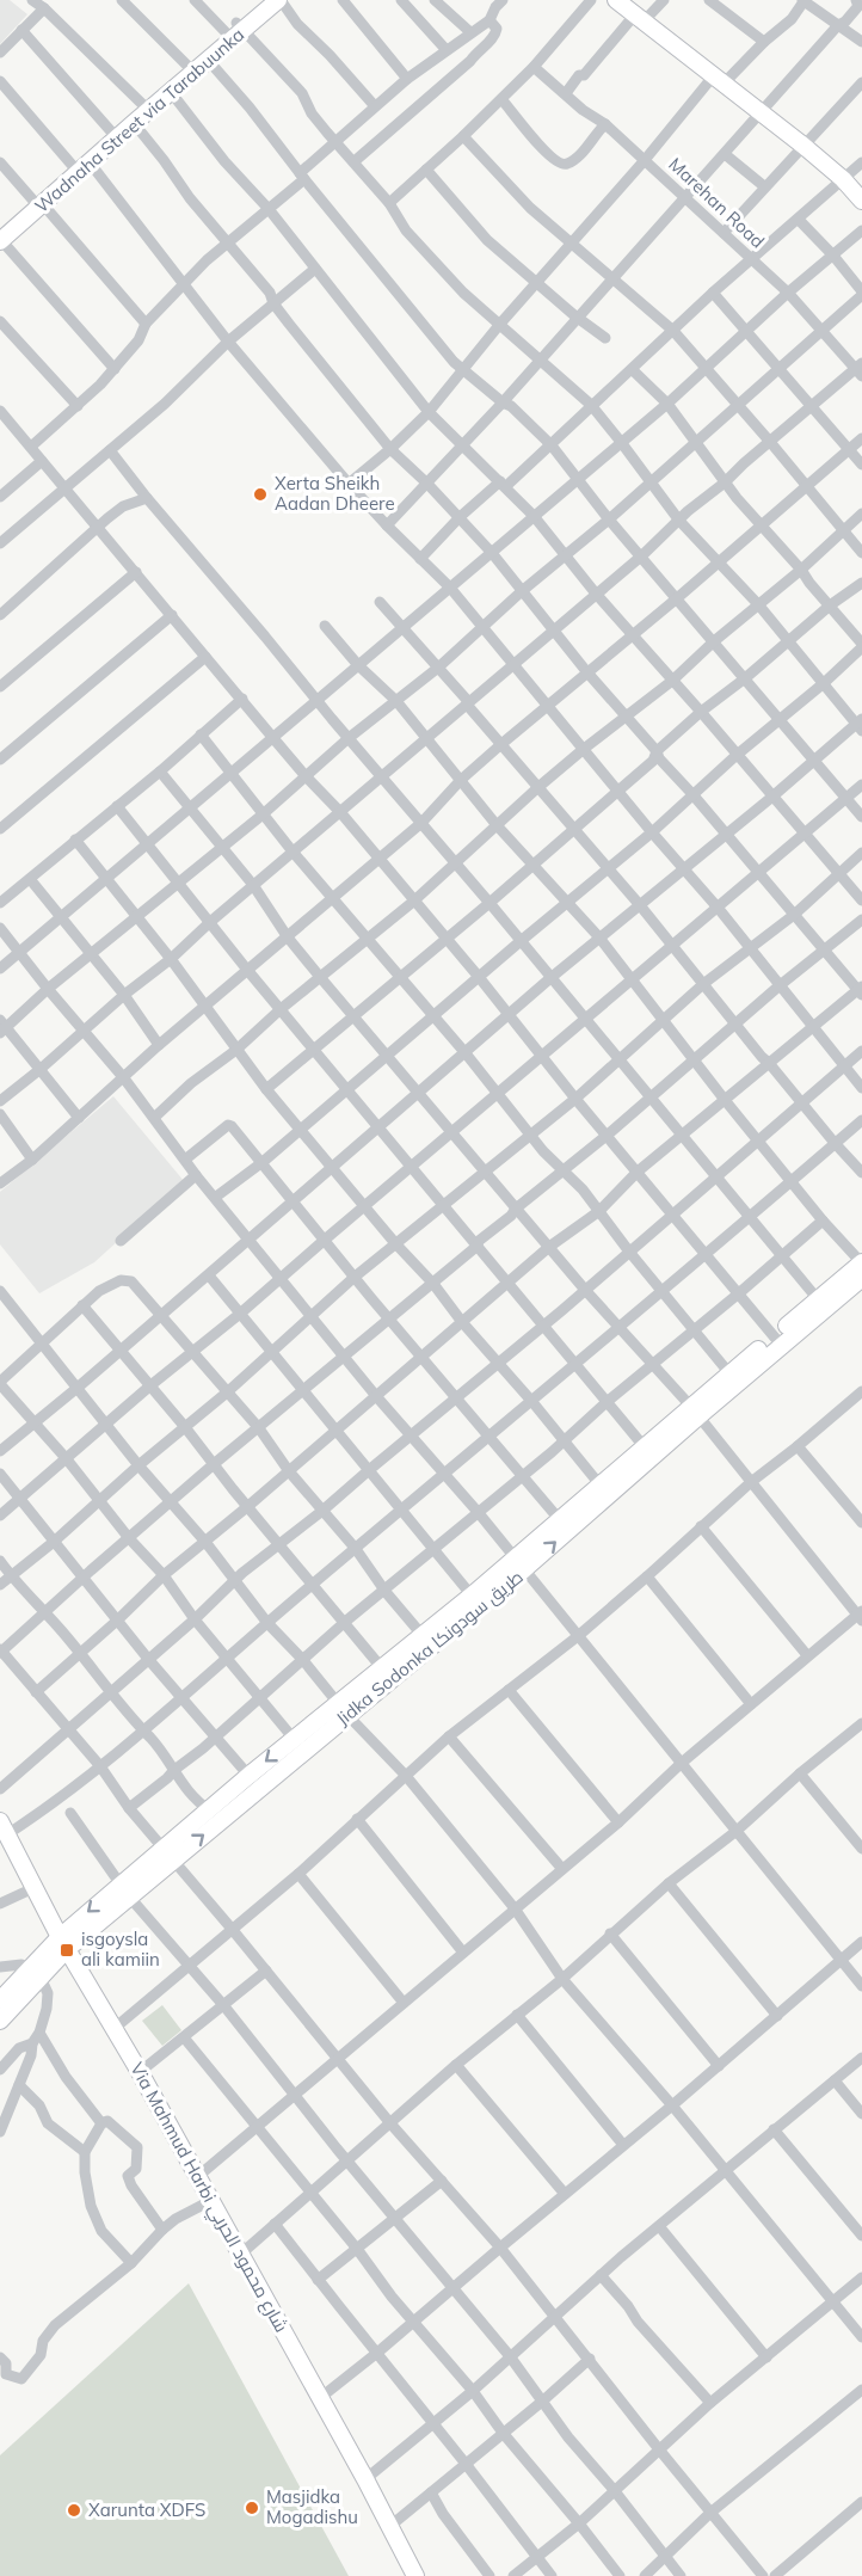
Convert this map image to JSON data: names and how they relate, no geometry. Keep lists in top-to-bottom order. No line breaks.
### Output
{"streets":{"main road":["Wadnaha Street via Tarabuunka","Jidka Sodonka طريق سودونكا","Via Mahmud Harbi شارع محمود الحربي"],"street":["Marehan Road"]},"crossings":[["Jidka Sodonka طريق سودونكا","Via Mahmud Harbi شارع محمود الحربي"]],"places":{"other":["Xerta Sheikh Aadan Dheere","Masjidka Mogadishu","Xarunta XDFS"],"transit":["isgoysla ali kamiin"]}}
